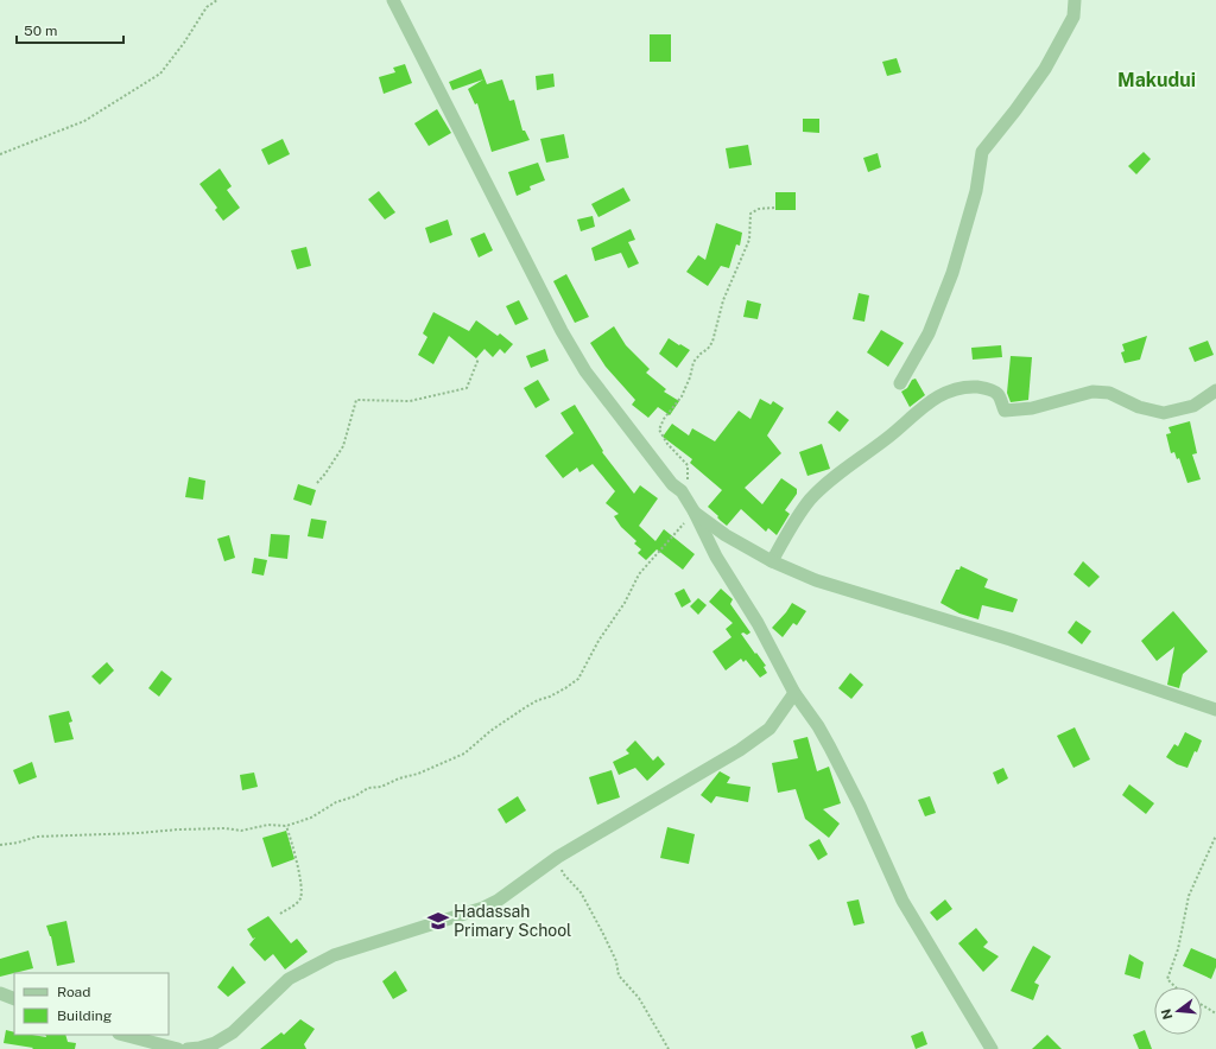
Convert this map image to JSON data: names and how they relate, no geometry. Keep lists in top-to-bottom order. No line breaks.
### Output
{"districts":["Makudui"],"places":{"school or university":["Hadassah Primary School"]},"legend":["Road","Building"],"scale_bar":"50 m","north":"left"}
